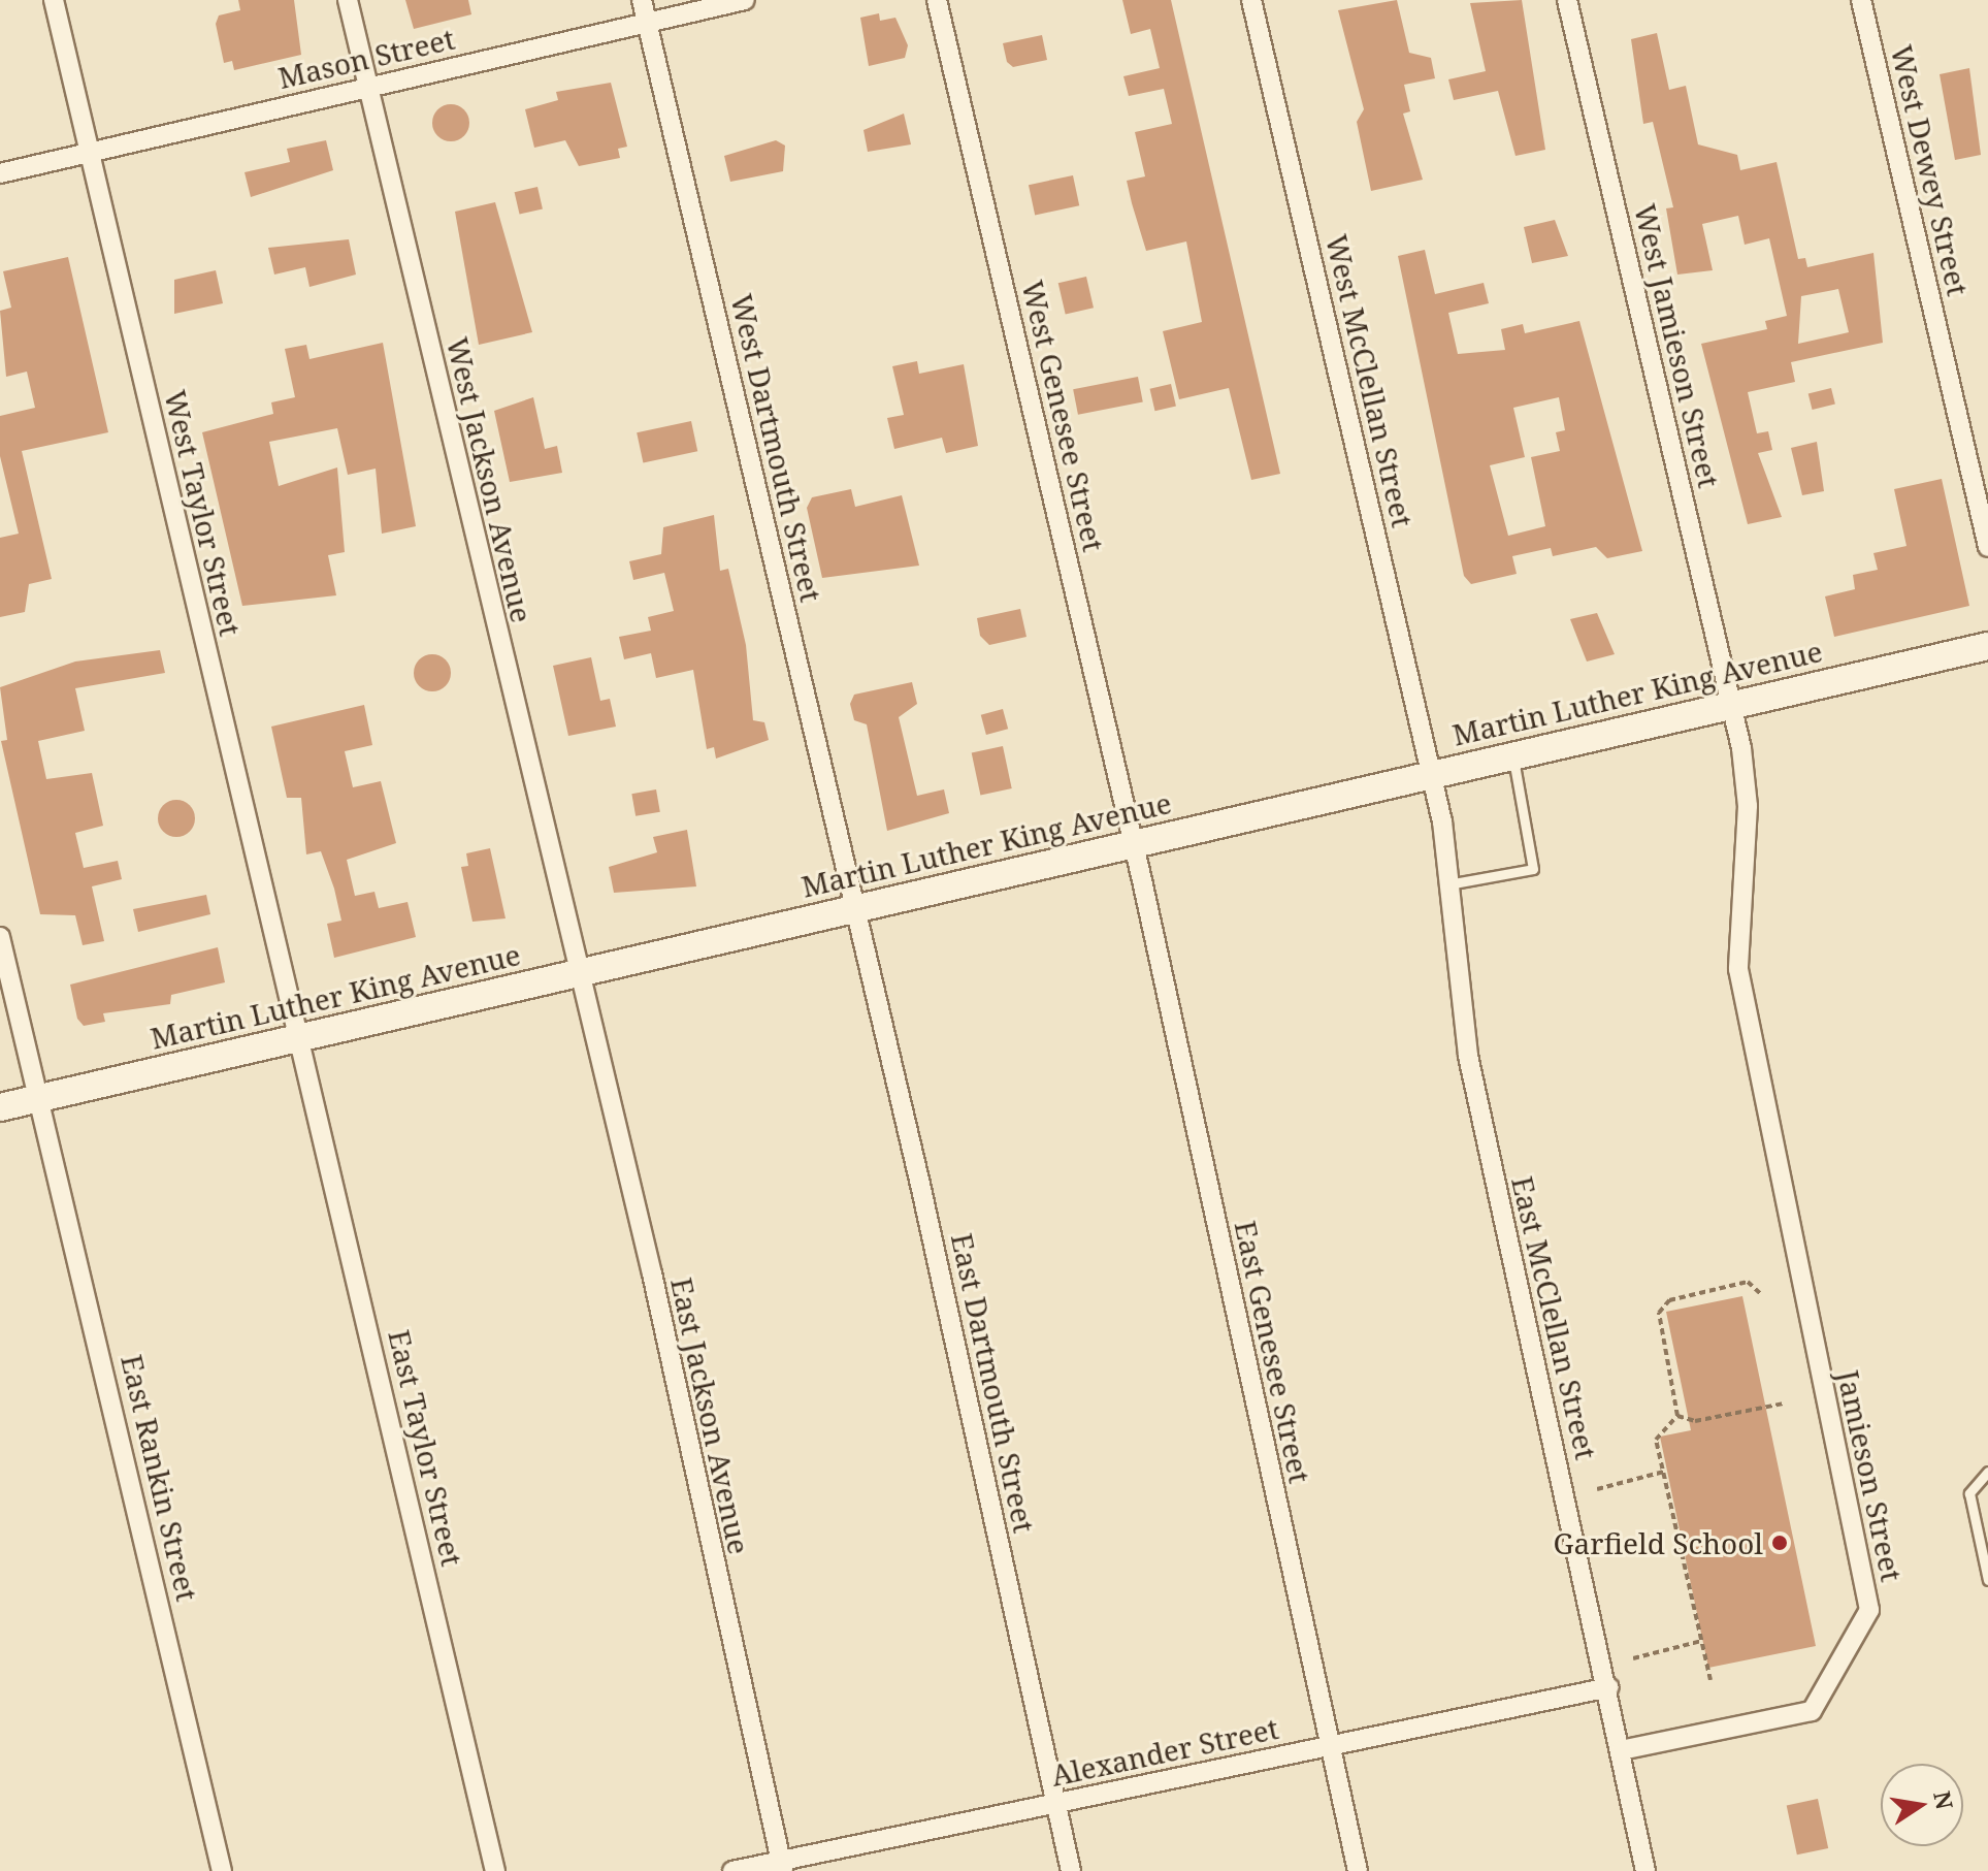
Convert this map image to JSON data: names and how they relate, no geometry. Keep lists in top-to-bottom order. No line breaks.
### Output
{"streets":{"street":["Mason Street","West Dewey Street","West Jamieson Street","West McClellan Street","West Genesee Street","West Dartmouth Street","West Jackson Avenue","West Taylor Street","Martin Luther King Avenue","East McClellan Street","East Genesee Street","East Dartmouth Street","East Jackson Avenue","East Taylor Street","Jamieson Street","East Rankin Street","Alexander Street"]},"crossings":[["Mason Street","West Dartmouth Street"],["Mason Street","West Jackson Avenue"],["Mason Street","West Taylor Street"],["West Jamieson Street","Martin Luther King Avenue"],["West Jamieson Street","Jamieson Street"],["West McClellan Street","Martin Luther King Avenue"],["West McClellan Street","East McClellan Street"],["West Genesee Street","Martin Luther King Avenue"],["West Genesee Street","East Genesee Street"],["West Dartmouth Street","Martin Luther King Avenue"],["West Dartmouth Street","East Dartmouth Street"],["West Jackson Avenue","Martin Luther King Avenue"],["West Jackson Avenue","East Jackson Avenue"],["West Taylor Street","Martin Luther King Avenue"],["West Taylor Street","East Taylor Street"],["Martin Luther King Avenue","East McClellan Street"],["Martin Luther King Avenue","East Genesee Street"],["Martin Luther King Avenue","East Dartmouth Street"],["Martin Luther King Avenue","East Jackson Avenue"],["Martin Luther King Avenue","East Taylor Street"],["Martin Luther King Avenue","East Rankin Street"],["East McClellan Street","Jamieson Street"],["East McClellan Street","Alexander Street"],["East Genesee Street","Alexander Street"],["East Dartmouth Street","Alexander Street"],["East Jackson Avenue","Alexander Street"]],"places":["Garfield School"],"north":"right"}
